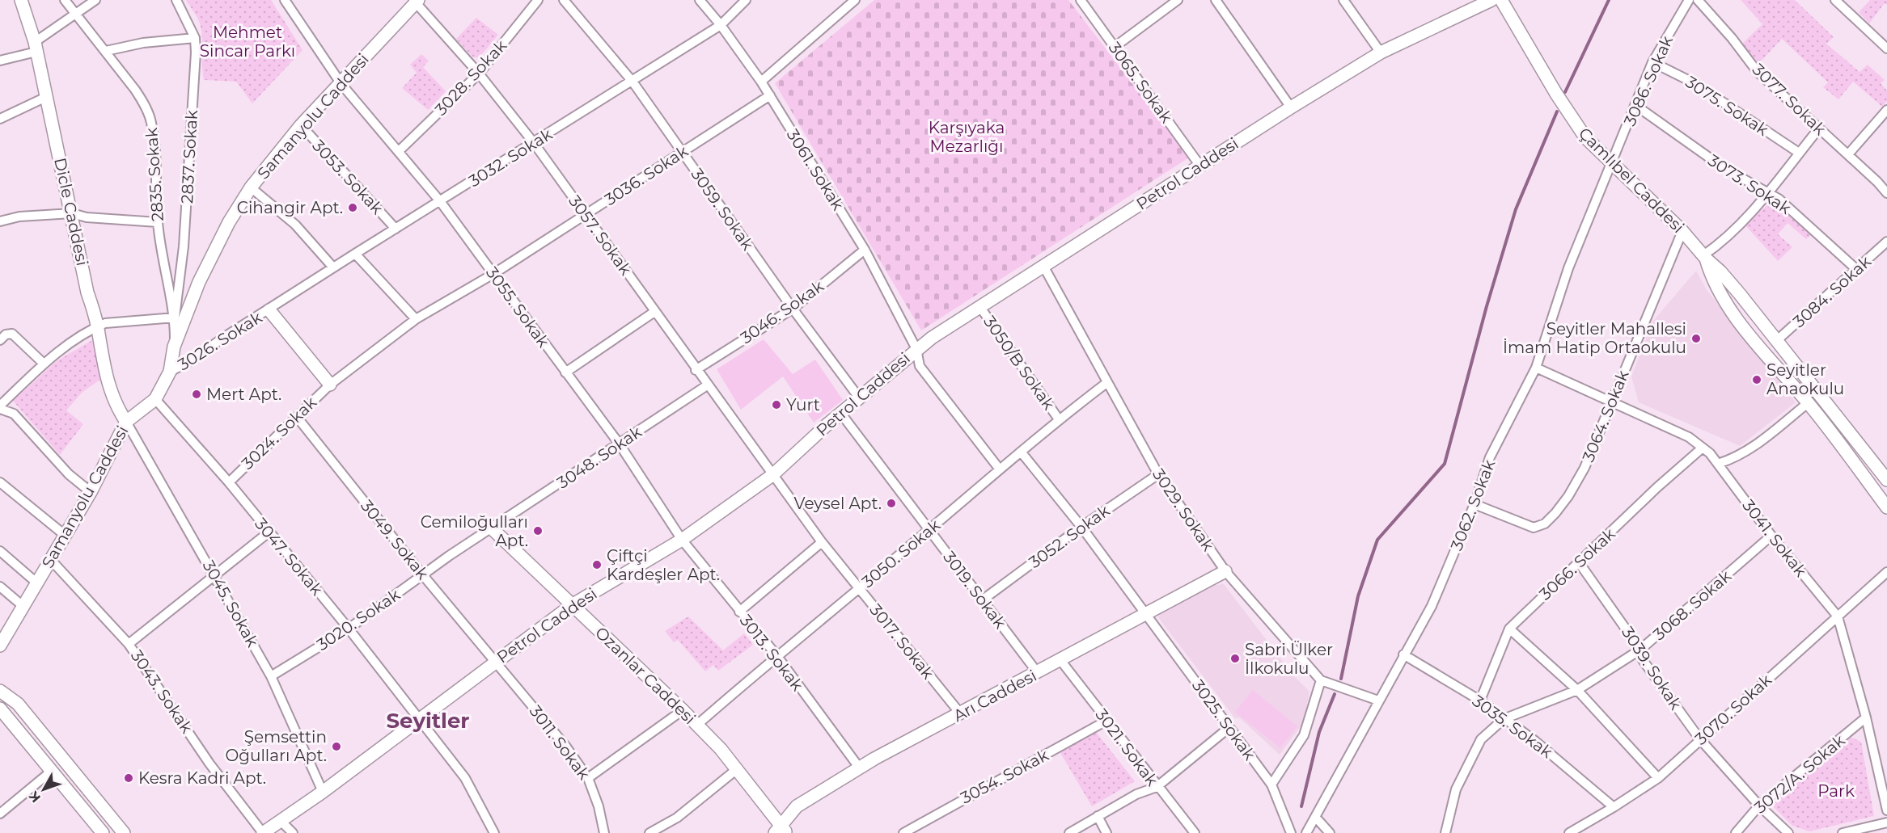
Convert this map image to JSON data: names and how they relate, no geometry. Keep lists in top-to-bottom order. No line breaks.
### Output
{"streets":{"street":["3028. Sokak","3086. Sokak","3065. Sokak","3077. Sokak","3075. Sokak","Samanyolu Caddesi","2837. Sokak","3032. Sokak","3061. Sokak","Petrol Caddesi","2835. Sokak","3036. Sokak","3053. Sokak","Çamlıbel Caddesi","3073. Sokak","3059. Sokak","Dicle Caddesi","3057. Sokak","3084. Sokak","3055. Sokak","3046. Sokak","3026. Sokak","3050/B Sokak","3064. Sokak","3024. Sokak","3048. Sokak","3062. Sokak","3029. Sokak","3052. Sokak","3041. Sokak","3049. Sokak","3050. Sokak","3047. Sokak","3066. Sokak","3019. Sokak","3045. Sokak","3068. Sokak","3020. Sokak","3017. Sokak","3013. Sokak","3039. Sokak","Ozanlar Caddesi","3043. Sokak","Arı Caddesi","3070. Sokak","3025. Sokak","3035. Sokak","3011. Sokak","3021. Sokak","3072/A. Sokak","3054. Sokak"]},"crossings":[["3028. Sokak","3057. Sokak"],["3028. Sokak","3055. Sokak"],["3086. Sokak","3075. Sokak"],["3086. Sokak","Çamlıbel Caddesi"],["3086. Sokak","3073. Sokak"],["3086. Sokak","3062. Sokak"],["3065. Sokak","Petrol Caddesi"],["Samanyolu Caddesi","2835. Sokak"],["Samanyolu Caddesi","3053. Sokak"],["Samanyolu Caddesi","Dicle Caddesi"],["Samanyolu Caddesi","3057. Sokak"],["Samanyolu Caddesi","3055. Sokak"],["Samanyolu Caddesi","3026. Sokak"],["Samanyolu Caddesi","3047. Sokak"],["Samanyolu Caddesi","3045. Sokak"],["Samanyolu Caddesi","3043. Sokak"],["2837. Sokak","2835. Sokak"],["3032. Sokak","3061. Sokak"],["3032. Sokak","3053. Sokak"],["3032. Sokak","3059. Sokak"],["3032. Sokak","3057. Sokak"],["3032. Sokak","3055. Sokak"],["3032. Sokak","3026. Sokak"],["3061. Sokak","Petrol Caddesi"],["3061. Sokak","3036. Sokak"],["3061. Sokak","3046. Sokak"],["3061. Sokak","3050. Sokak"],["Petrol Caddesi","3059. Sokak"],["Petrol Caddesi","3057. Sokak"],["Petrol Caddesi","3055. Sokak"],["Petrol Caddesi","3050/B Sokak"],["Petrol Caddesi","3029. Sokak"],["Petrol Caddesi","3049. Sokak"],["Petrol Caddesi","3047. Sokak"],["Petrol Caddesi","3019. Sokak"],["Petrol Caddesi","3045. Sokak"],["Petrol Caddesi","3017. Sokak"],["Petrol Caddesi","3013. Sokak"],["Petrol Caddesi","Ozanlar Caddesi"],["Petrol Caddesi","3043. Sokak"],["Petrol Caddesi","3011. Sokak"],["3036. Sokak","3059. Sokak"],["3036. Sokak","3057. Sokak"],["3036. Sokak","3055. Sokak"],["3036. Sokak","3024. Sokak"],["Çamlıbel Caddesi","3084. Sokak"],["Çamlıbel Caddesi","3064. Sokak"],["Çamlıbel Caddesi","3062. Sokak"],["3073. Sokak","3084. Sokak"],["3059. Sokak","3046. Sokak"],["Dicle Caddesi","3045. Sokak"],["3057. Sokak","3046. Sokak"],["3057. Sokak","3048. Sokak"],["3057. Sokak","3017. Sokak"],["3055. Sokak","3048. Sokak"],["3055. Sokak","3013. Sokak"],["3050/B Sokak","3050. Sokak"],["3064. Sokak","3062. Sokak"],["3064. Sokak","3041. Sokak"],["3024. Sokak","3049. Sokak"],["3024. Sokak","3047. Sokak"],["3048. Sokak","3020. Sokak"],["3048. Sokak","Ozanlar Caddesi"],["3062. Sokak","3029. Sokak"],["3062. Sokak","3041. Sokak"],["3062. Sokak","3035. Sokak"],["3029. Sokak","3052. Sokak"],["3029. Sokak","3050. Sokak"],["3029. Sokak","Arı Caddesi"],["3052. Sokak","3019. Sokak"],["3052. Sokak","3025. Sokak"],["3041. Sokak","3066. Sokak"],["3041. Sokak","3068. Sokak"],["3041. Sokak","3070. Sokak"],["3041. Sokak","3072/A. Sokak"],["3049. Sokak","3020. Sokak"],["3049. Sokak","3011. Sokak"],["3050. Sokak","3019. Sokak"],["3050. Sokak","3017. Sokak"],["3050. Sokak","3013. Sokak"],["3050. Sokak","Ozanlar Caddesi"],["3050. Sokak","3025. Sokak"],["3047. Sokak","3020. Sokak"],["3066. Sokak","3039. Sokak"],["3066. Sokak","3035. Sokak"],["3019. Sokak","Arı Caddesi"],["3045. Sokak","3020. Sokak"],["3068. Sokak","3039. Sokak"],["3068. Sokak","3035. Sokak"],["3020. Sokak","Ozanlar Caddesi"],["3017. Sokak","Arı Caddesi"],["3013. Sokak","Arı Caddesi"],["3039. Sokak","3070. Sokak"],["3039. Sokak","3072/A. Sokak"],["Ozanlar Caddesi","Arı Caddesi"],["Arı Caddesi","3025. Sokak"],["Arı Caddesi","3021. Sokak"],["3070. Sokak","3035. Sokak"],["3021. Sokak","3054. Sokak"]],"districts":["Seyitler"],"parks":["Mehmet Sincar Parkı","Karşıyaka Mezarlığı","Park"],"places":["Cihangir Apt.","Seyitler Mahallesi İmam Hatip Ortaokulu","Seyitler Anaokulu","Mert Apt.","Yurt","Veysel Apt.","Cemiloğulları Apt.","Çiftçi Kardeşler Apt.","Sabri Ülker İlkokulu","Şemsettin Oğulları Apt.","Kesra Kadri Apt."],"north":"bottom left"}
